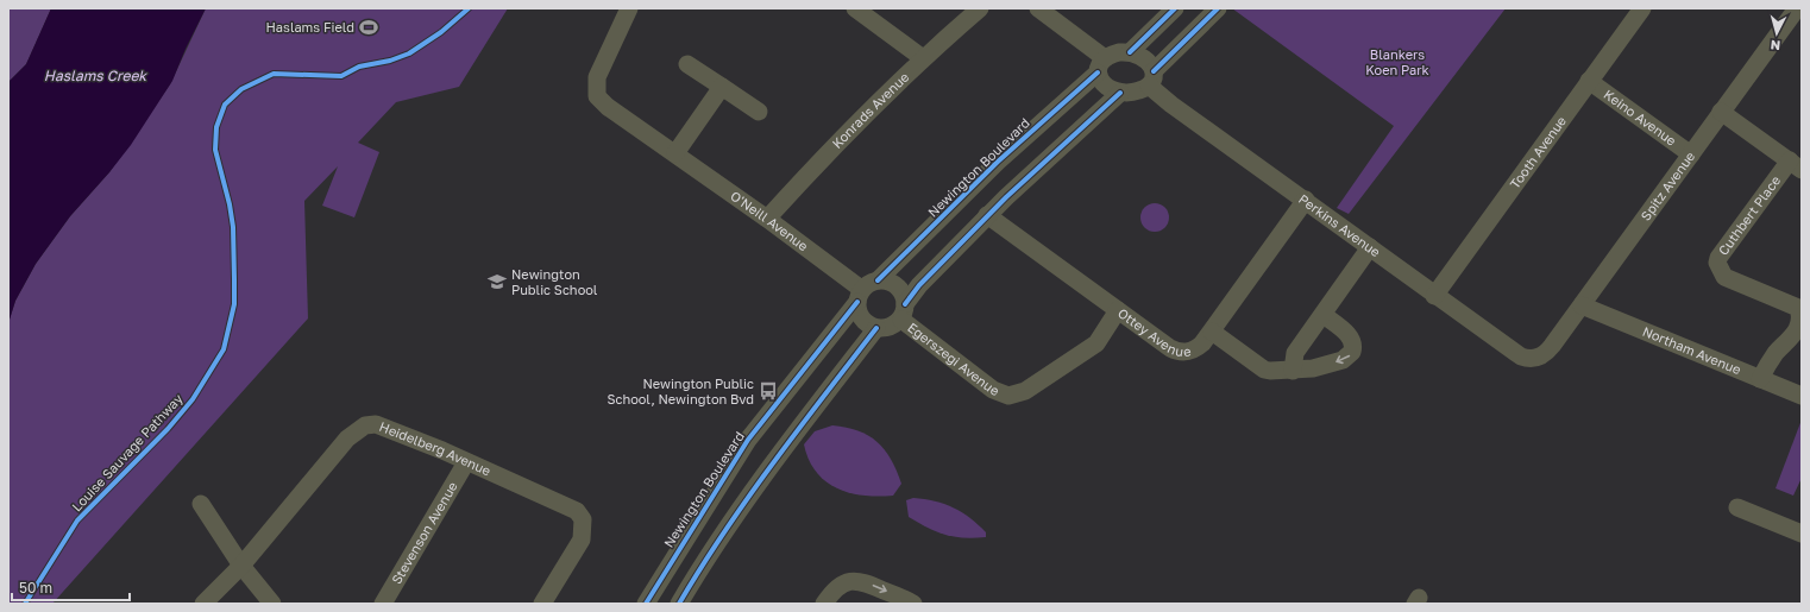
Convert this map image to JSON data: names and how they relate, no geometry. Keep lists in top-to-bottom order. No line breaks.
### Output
{"streets":{"street":["Konrads Avenue","Keino Avenue","Tooth Avenue","Newington Boulevard","Spitz Avenue","Cuthbert Place","O'Neill Avenue","Perkins Avenue","Ottey Avenue","Northam Avenue","Egerszegi Avenue","Heidelberg Avenue","Stevenson Avenue"],"cycle path":["Louise Sauvage Pathway"]},"crossings":[["Konrads Avenue","O'Neill Avenue"],["Keino Avenue","Tooth Avenue"],["Keino Avenue","Spitz Avenue"],["Tooth Avenue","Perkins Avenue"],["Newington Boulevard","O'Neill Avenue"],["Newington Boulevard","Perkins Avenue"],["Newington Boulevard","Egerszegi Avenue"],["Spitz Avenue","Perkins Avenue"],["Spitz Avenue","Northam Avenue"],["Cuthbert Place","Northam Avenue"],["O'Neill Avenue","Egerszegi Avenue"],["Perkins Avenue","Ottey Avenue"],["Ottey Avenue","Egerszegi Avenue"],["Heidelberg Avenue","Stevenson Avenue"]],"water":["Haslams Creek"],"parks":["Blankers Koen Park"],"places":{"sports":["Haslams Field"],"school or university":["Newington Public School"],"bus stop":["Newington Public School, Newington Bvd"]},"scale_bar":"50 m","north":"bottom"}
